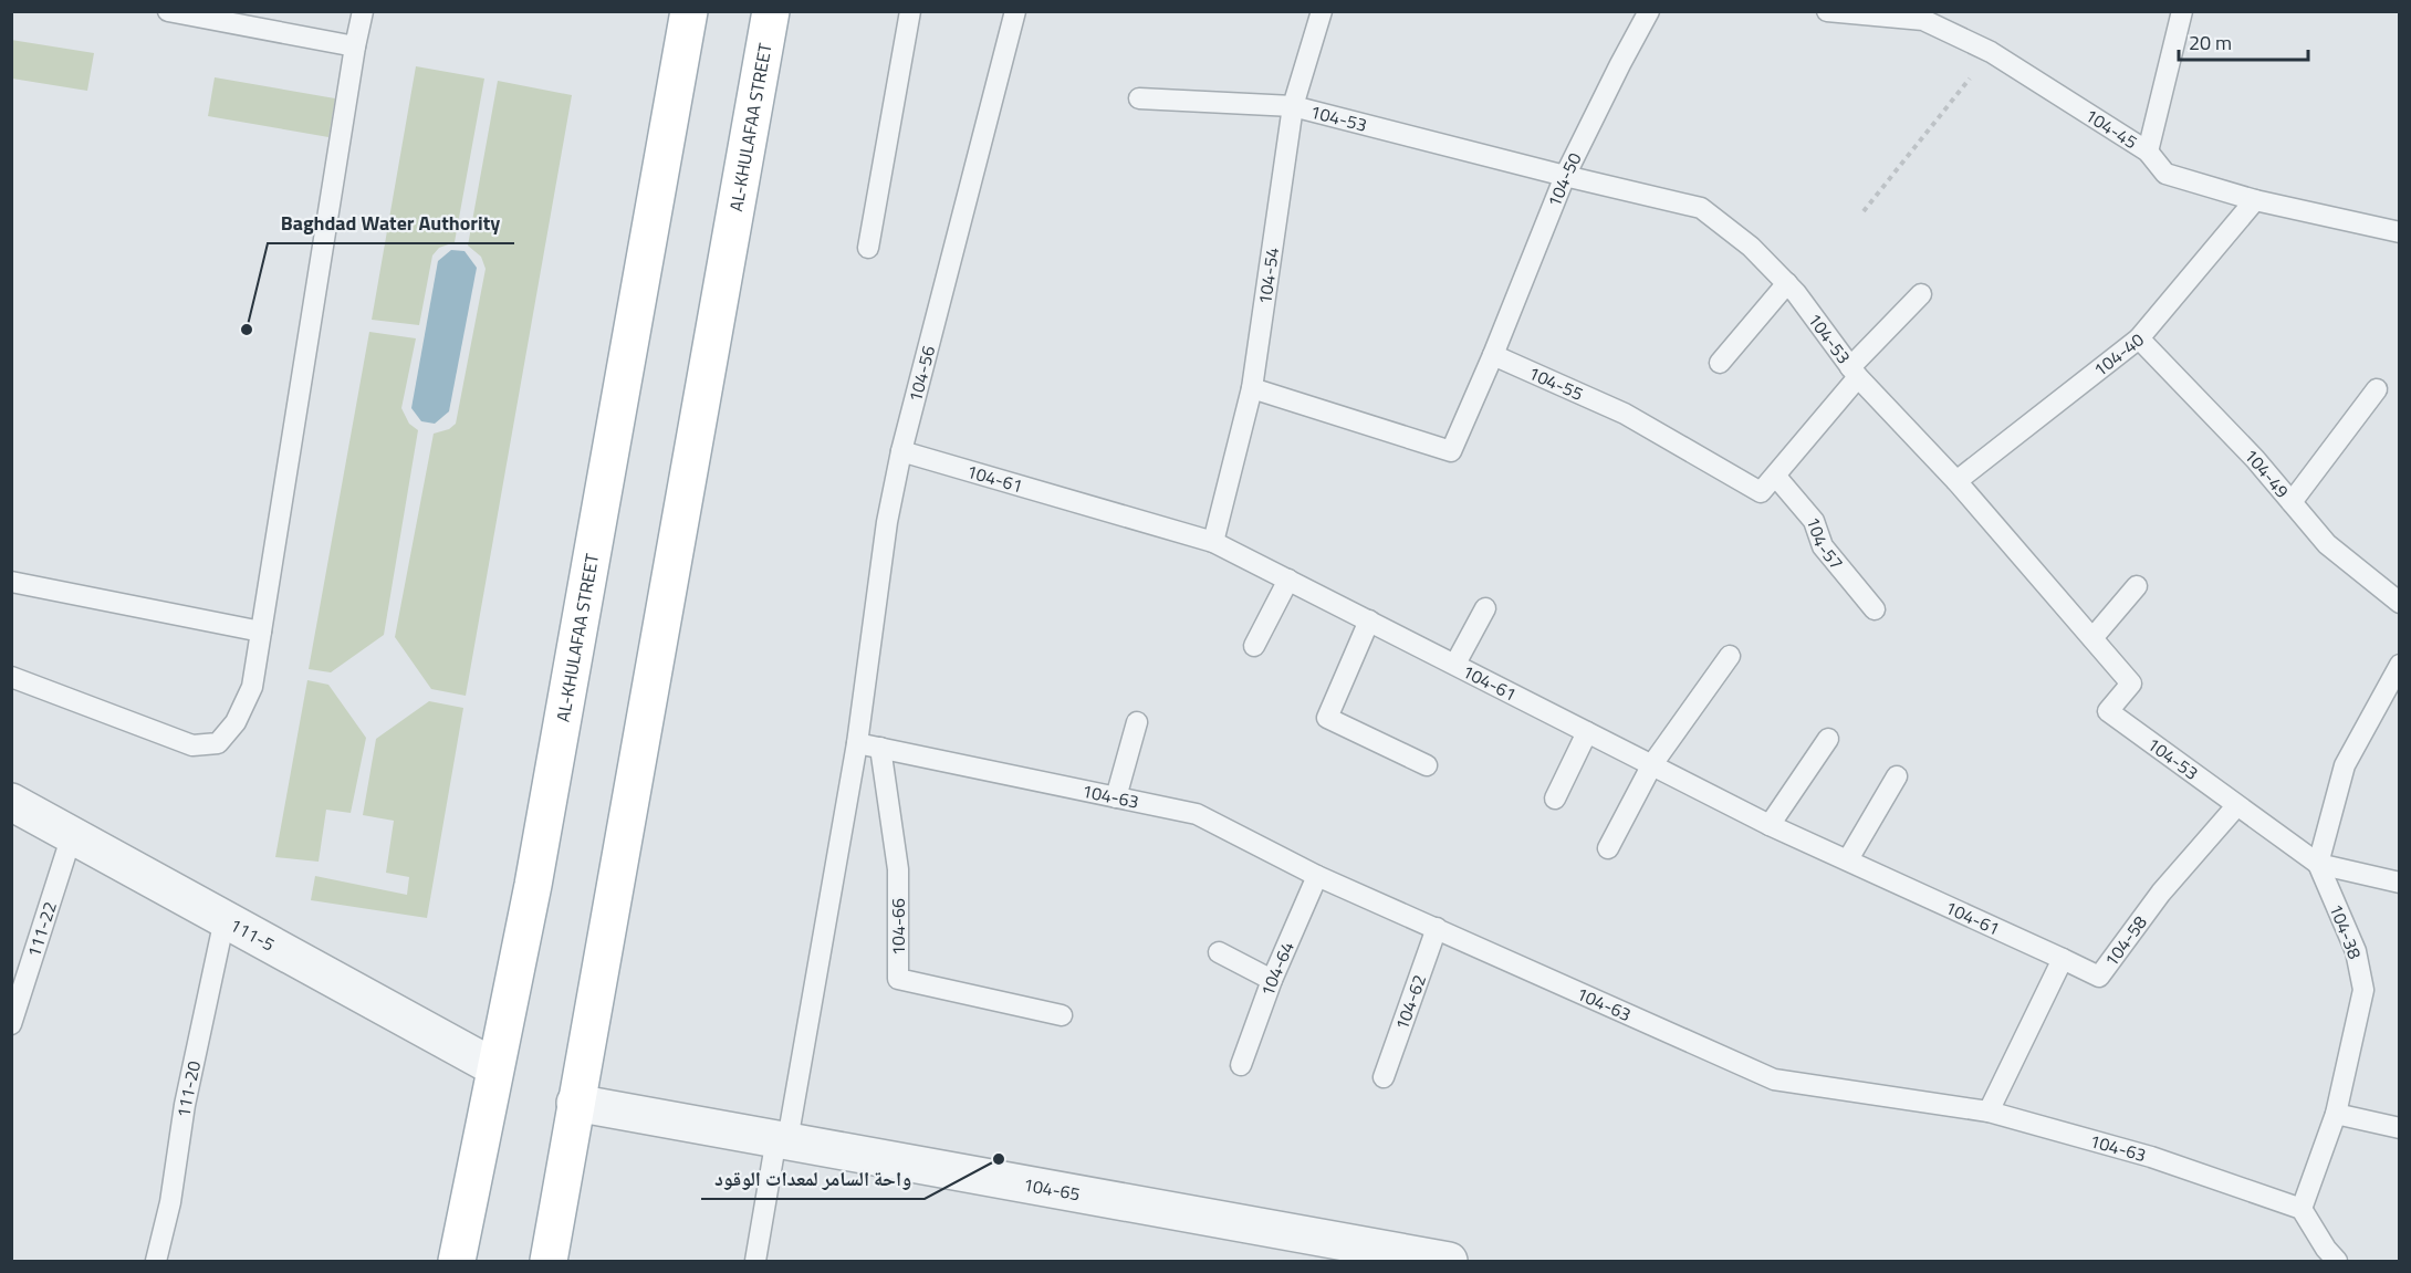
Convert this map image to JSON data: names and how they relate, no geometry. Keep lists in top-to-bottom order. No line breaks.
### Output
{"streets":{"main road":["AL-KHULAFAA STREET"],"street":["111-5","104-65"],"lane":["104-53","104-45","104-50","104-54","104-40","104-56","104-55","104-49","104-61","104-57","104-63","104-66","111-22","104-38","104-58","104-64","104-62","111-20"]},"crossings":[["104-53","104-50"],["104-53","104-54"],["104-53","104-40"],["104-53","104-55"],["104-53","104-38"],["104-53","104-58"],["AL-KHULAFAA STREET","111-5"],["AL-KHULAFAA STREET","104-65"],["104-45","104-40"],["104-50","104-55"],["104-54","104-61"],["104-40","104-49"],["104-56","104-61"],["104-56","104-63"],["104-56","104-65"],["104-55","104-57"],["104-61","104-58"],["104-63","104-66"],["104-63","104-38"],["104-63","104-64"],["104-63","104-62"],["111-22","111-5"],["111-5","111-20"]],"places":["Baghdad Water Authority","واحة السامر لمعدات الوقود"],"scale_bar":"20 m"}
